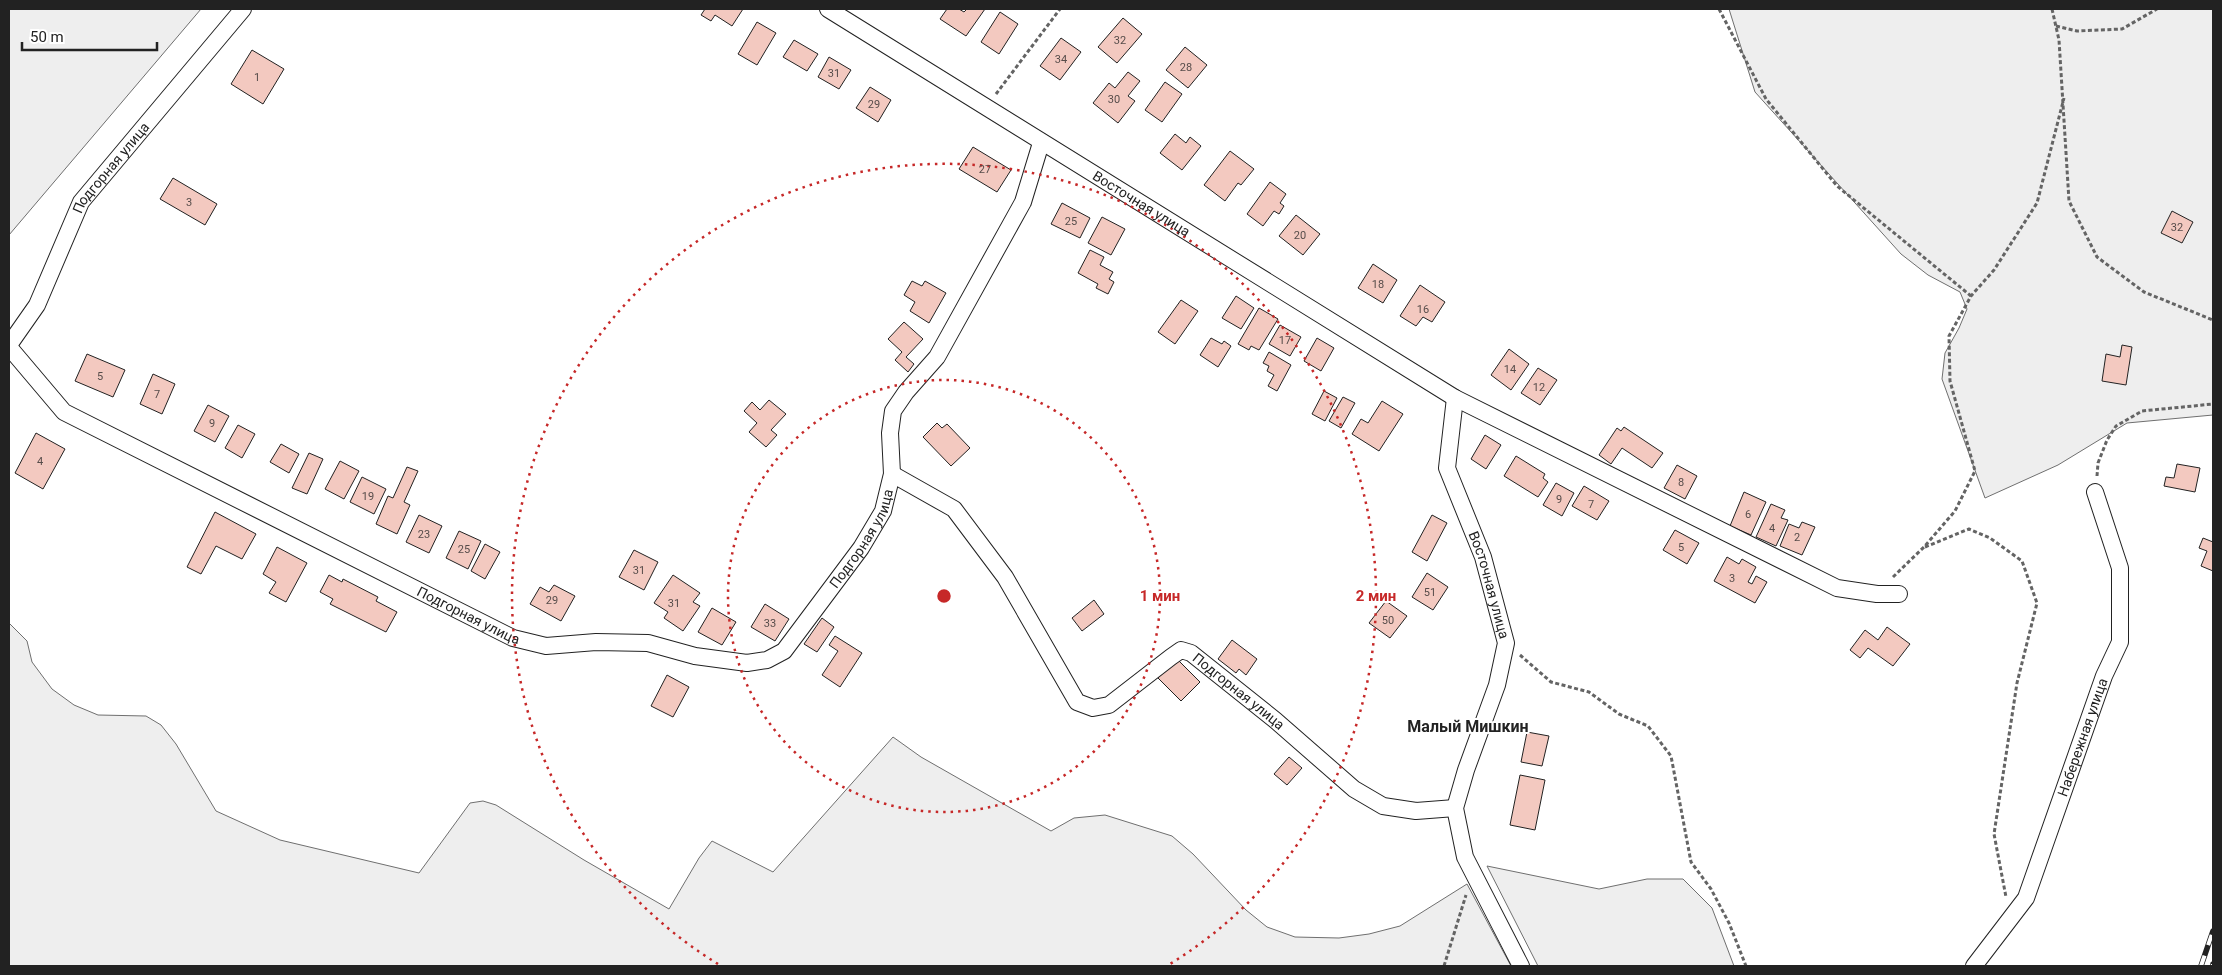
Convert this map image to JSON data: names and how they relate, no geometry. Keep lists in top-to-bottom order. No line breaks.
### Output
{"streets":{"street":["Подгорная улица","Восточная улица","Набережная улица"]},"crossings":[["Подгорная улица","Восточная улица"]],"districts":["Малый Мишкин"],"house_numbers":["32","34","28","31","1","30","29","27","3","25","32","20","18","16","17","14","5","12","7","9","4","8","19","9","7","6","4","23","2","5","25","31","3","51","29","31","50","33"],"scale_bar":"50 m","rings":["1 мин","2 мин"]}
